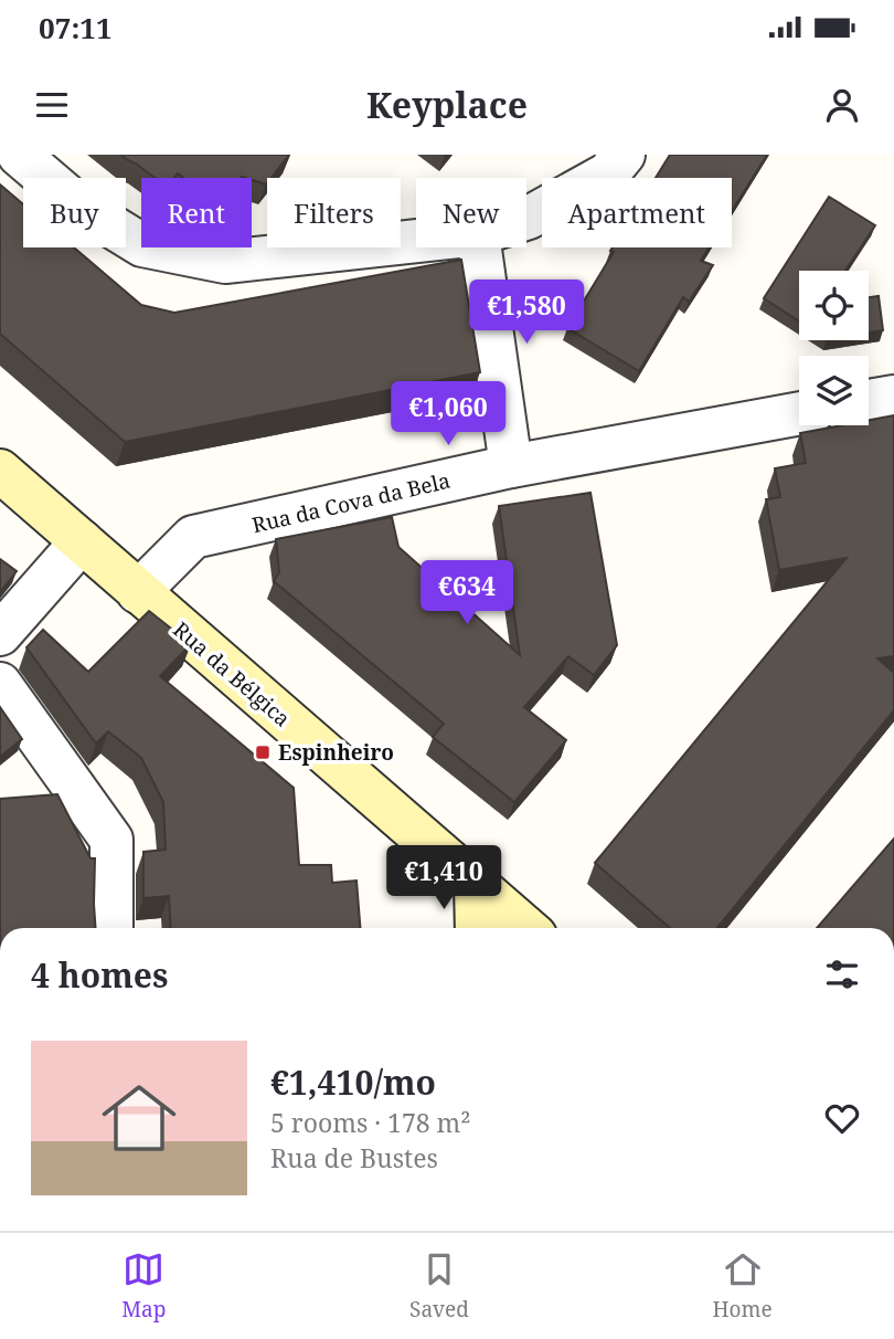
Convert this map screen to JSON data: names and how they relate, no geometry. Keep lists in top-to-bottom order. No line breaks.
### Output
{"streets":{"main road":["Rua da Bélgica"],"street":["Rua da Cova da Bela"]},"crossings":[["Rua da Cova da Bela","Rua da Bélgica"]],"places":{"transit":["Espinheiro"]},"page":{"status":"07:11","header":"Keyplace","chip":["Buy","Rent","Filters","New","Apartment"],"price":["€1,580","€1,060","€634","€1,410"],"heading":"4 homes","list":[{"name":"€1,410/mo","note":"5 rooms · 178 m² · Rua de Bustes"}],"tabs":["Map","Saved","Home"]}}
